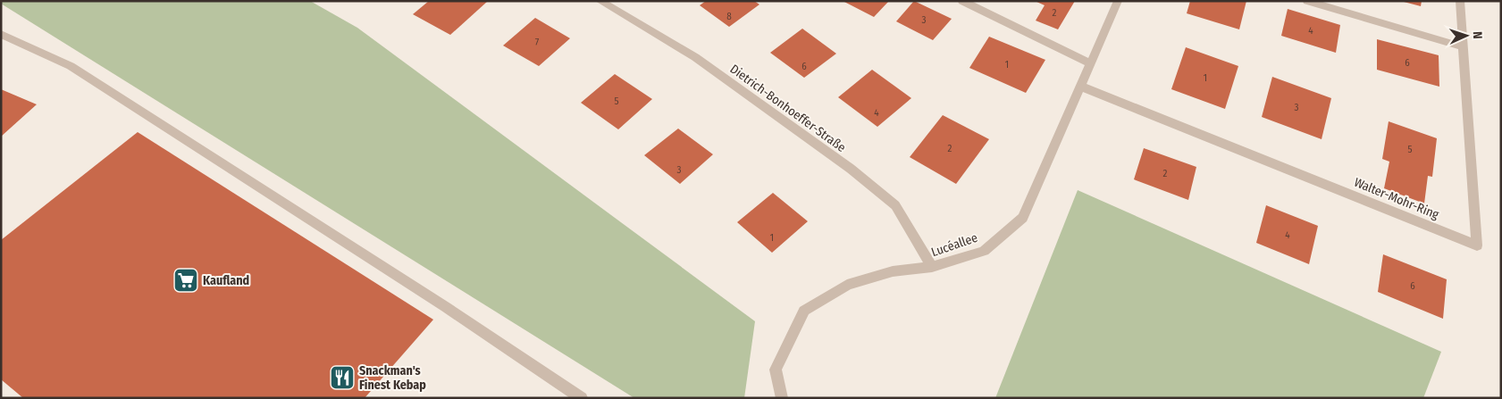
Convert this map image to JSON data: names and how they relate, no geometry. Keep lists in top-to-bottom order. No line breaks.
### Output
{"streets":{"street":["Dietrich-Bonhoeffer-Straße","Walter-Mohr-Ring","Lucéallee"]},"crossings":[["Dietrich-Bonhoeffer-Straße","Lucéallee"],["Walter-Mohr-Ring","Lucéallee"]],"places":{"supermarket":["Kaufland"],"restaurant":["Snackman's Finest Kebap"]},"house_numbers":["2","8","3","4","7","6","1","6","1","5","3","4","2","5","3","2","4","1","6"],"north":"right"}
